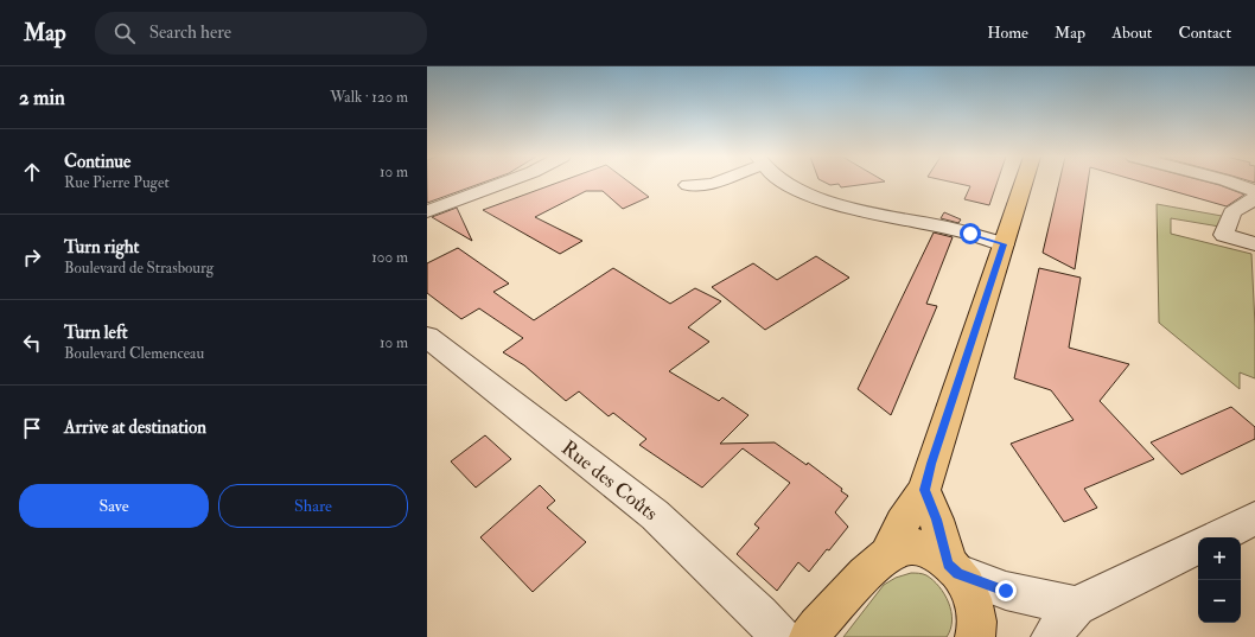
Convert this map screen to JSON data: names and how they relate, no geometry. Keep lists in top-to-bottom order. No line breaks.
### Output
{"streets":{"street":["Rue des Coûts"]},"page":{"header":"Map","search":"Search here","nav":["Home","Map","About","Contact"],"heading":["2 min","Walk · 120 m"],"list":[["Continue","Rue Pierre Puget","10 m"],["Turn right","Boulevard de Strasbourg","100 m"],["Turn left","Boulevard Clemenceau","10 m"],"Arrive at destination"],"buttons":["Save","Share"],"map_buttons":["+","−"]}}
